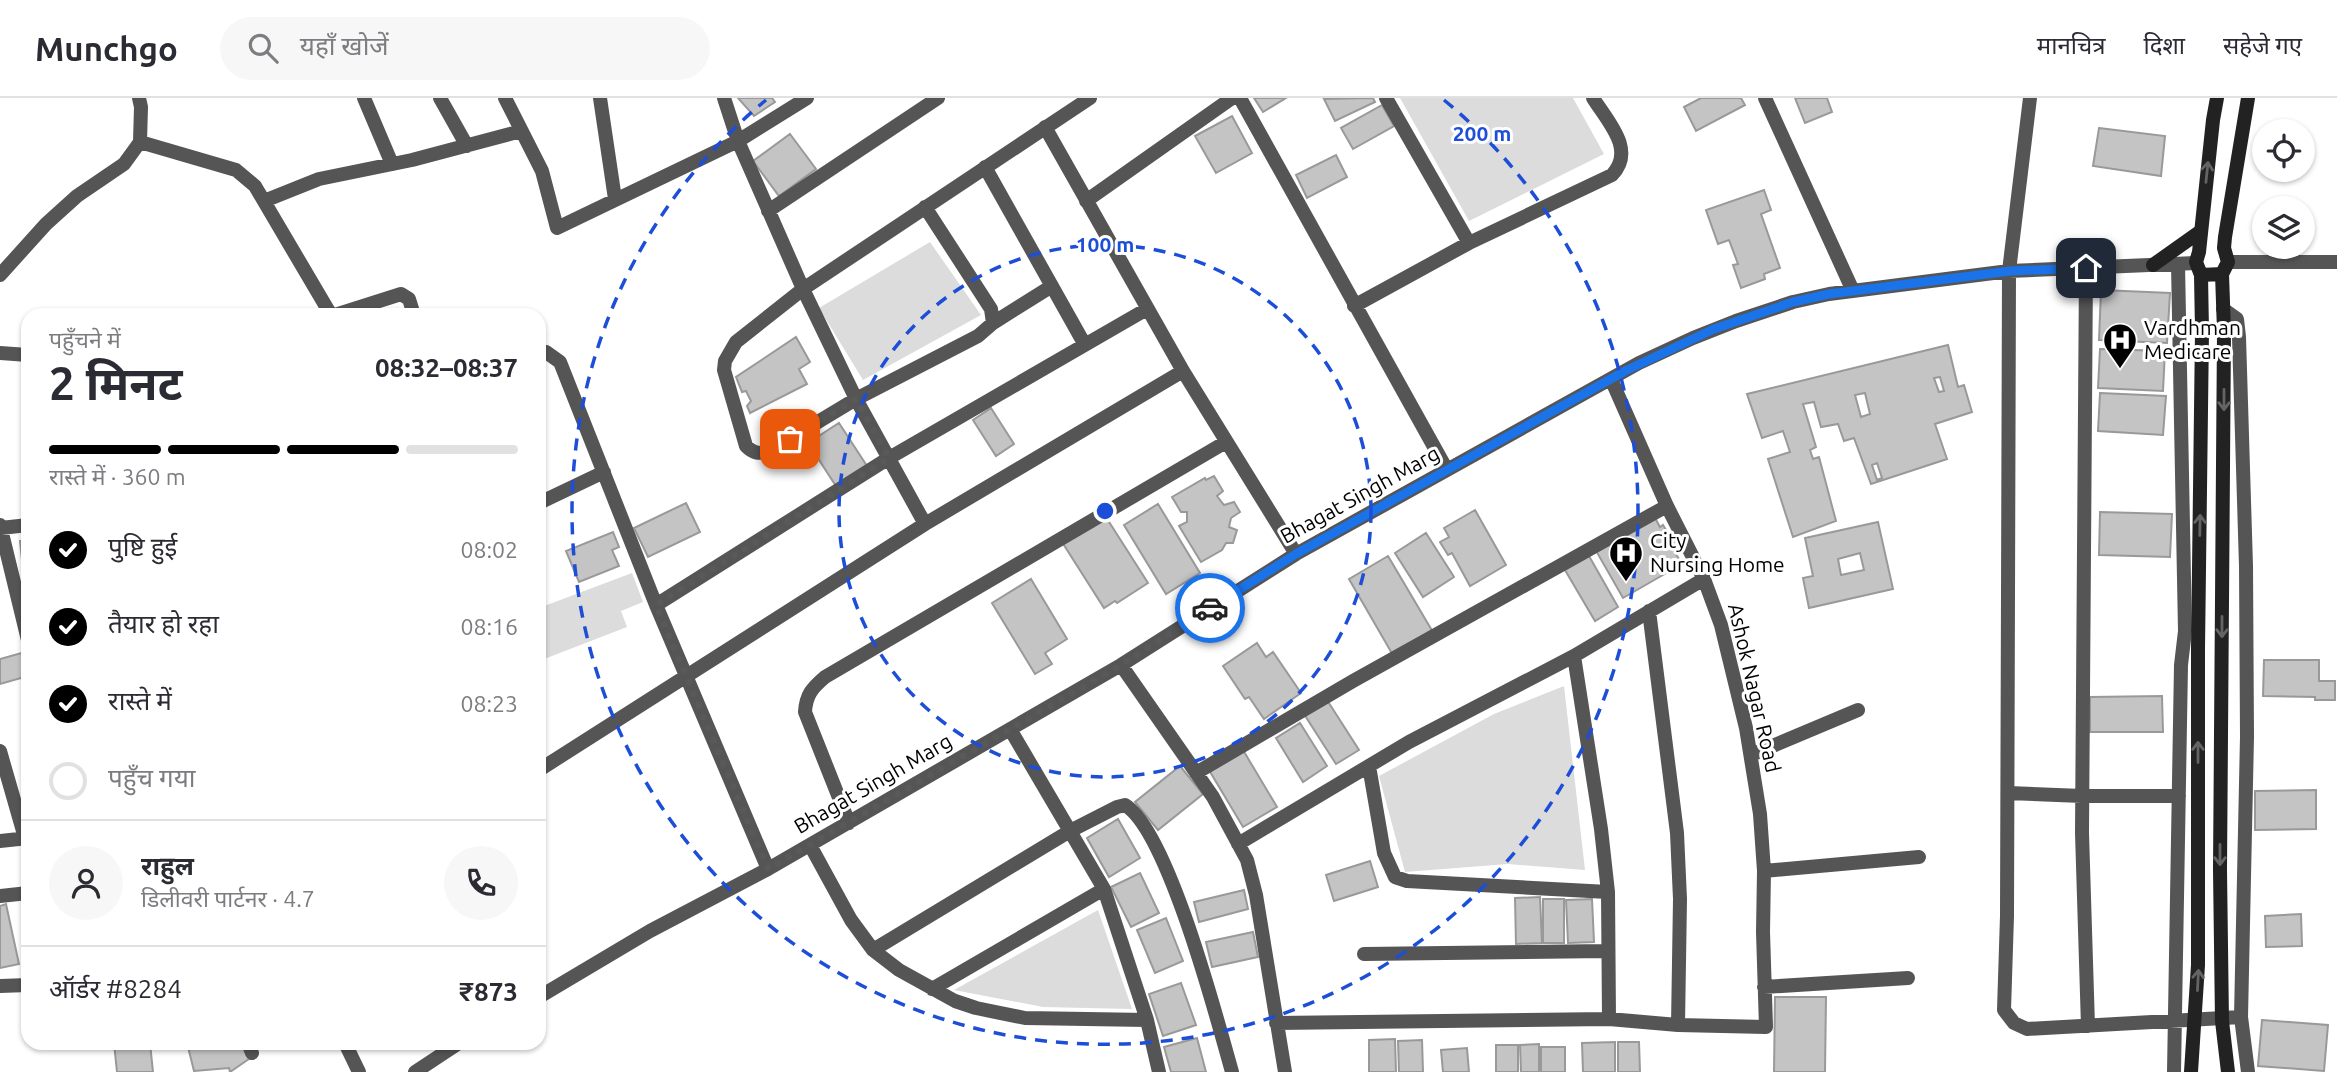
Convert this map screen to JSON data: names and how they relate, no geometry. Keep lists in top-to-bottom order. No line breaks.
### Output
{"streets":{"street":["Bhagat Singh Marg","Ashok Nagar Road"]},"crossings":[["Bhagat Singh Marg","Ashok Nagar Road"]],"places":{"hospital":["Vardhman Medicare","City Nursing Home"]},"page":{"header":"Munchgo","search":"यहाँ खोजें","nav":["मानचित्र","दिशा","सहेजे गए"],"heading":["2 मिनट","पहुँचने में","08:32–08:37"],"panel":["राहुल","डिलीवरी पार्टनर · 4.7","ऑर्डर #8284","₹873"],"bar":"रास्ते में · 360 m","list":[["पुष्टि हुई","08:02"],["तैयार हो रहा","08:16"],["रास्ते में","08:23"],"पहुँच गया"]},"rings":["200 m","100 m"]}
